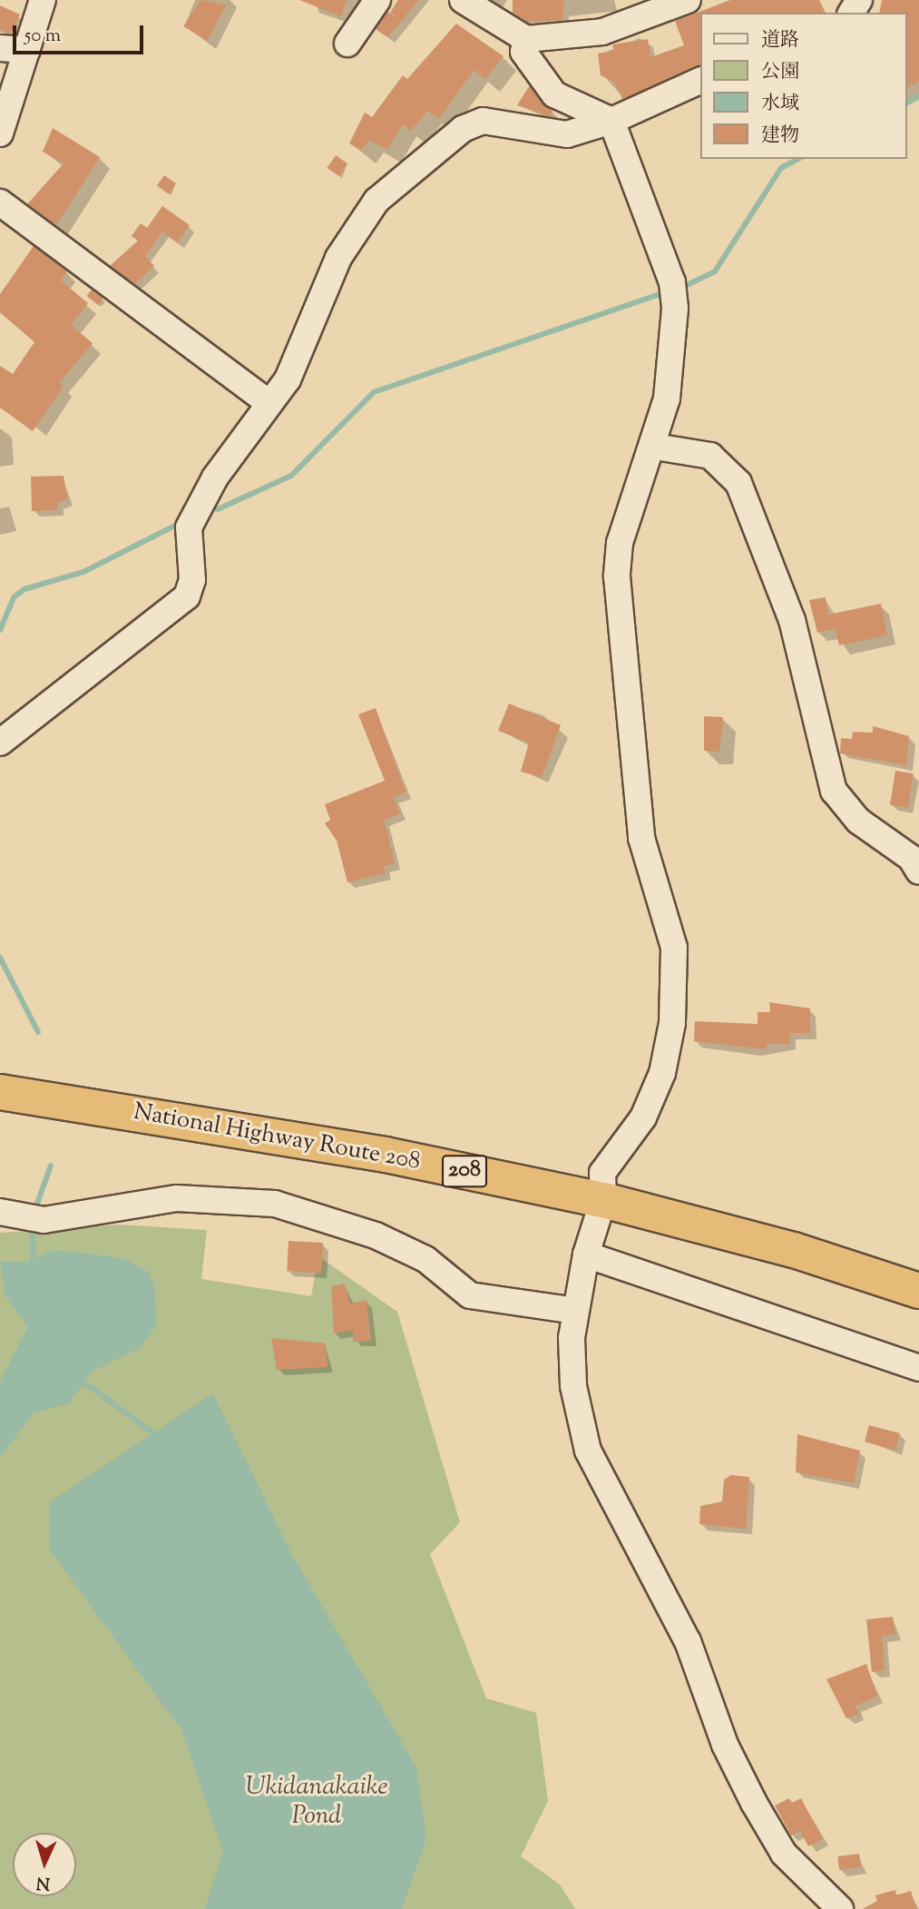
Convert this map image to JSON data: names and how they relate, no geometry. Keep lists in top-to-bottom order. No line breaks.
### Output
{"streets":{"highway":["National Highway Route 208","208"]},"water":["Ukidanakaike Pond"],"legend":["道路","公園","水域","建物"],"scale_bar":"50 m","north":"bottom"}
